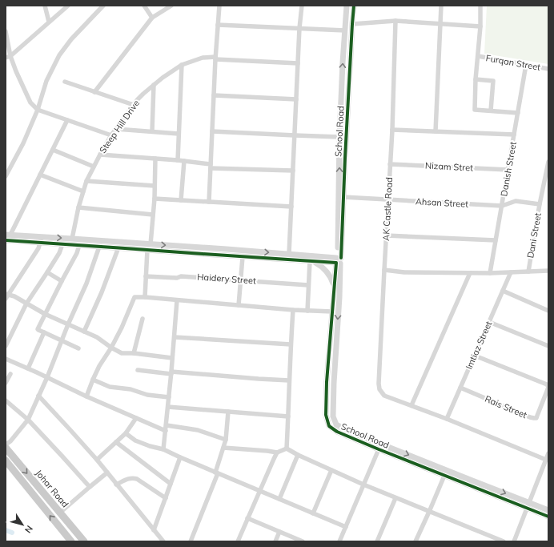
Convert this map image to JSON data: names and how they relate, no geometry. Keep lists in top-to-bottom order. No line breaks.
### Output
{"streets":{"main road":["Johar Road"],"street":["Furqan Street","Steep Hill Drive","School Road","Nizam Stret","Danish Street","Ahsan Street","AK Castle Road","Dani Street","Haidery Street","Imtiaz Street","Rais Street"]},"crossings":[["Furqan Street","Danish Street"],["School Road","Ahsan Street"],["Nizam Stret","Danish Street"],["Nizam Stret","AK Castle Road"],["Danish Street","Ahsan Street"],["Ahsan Street","AK Castle Road"],["Ahsan Street","Dani Street"],["Imtiaz Street","Rais Street"]],"north":"bottom right"}
